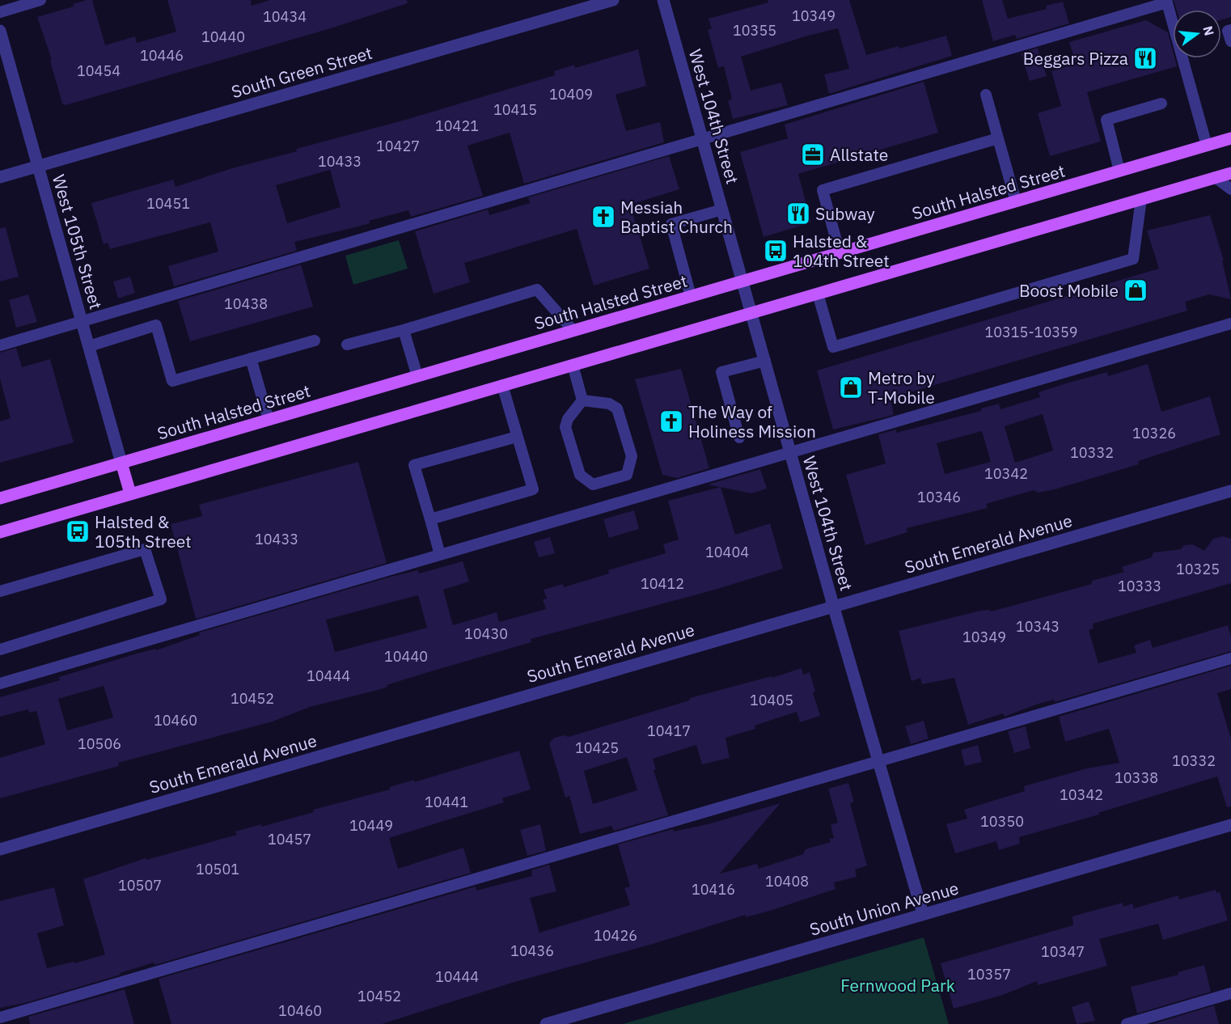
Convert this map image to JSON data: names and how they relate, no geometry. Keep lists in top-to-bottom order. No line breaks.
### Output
{"streets":{"main road":["South Halsted Street"],"street":["South Green Street","West 104th Street","West 105th Street","South Emerald Avenue","South Union Avenue"]},"crossings":[["South Green Street","West 105th Street"],["West 104th Street","South Halsted Street"],["West 104th Street","South Emerald Avenue"],["West 104th Street","South Union Avenue"],["South Halsted Street","West 105th Street"]],"parks":["Fernwood Park"],"places":{"restaurant":["Beggars Pizza","Subway"],"office":["Allstate"],"church":["Messiah Baptist Church","The Way of Holiness Mission"],"bus stop":["Halsted & 104th Street","Halsted & 105th Street"],"shop":["Boost Mobile","Metro by T-Mobile"]},"house_numbers":["10349","10434","10355","10440","10446","10454","10409","10415","10421","10427","10433","10451","10438","10315-10359","10326","10332","10342","10346","10433","10404","10325","10412","10333","10343","10430","10349","10440","10444","10452","10405","10460","10417","10506","10425","10332","10338","10342","10441","10350","10449","10457","10501","10408","10507","10416","10426","10436","10347","10357","10444","10452","10460"],"north":"right"}
